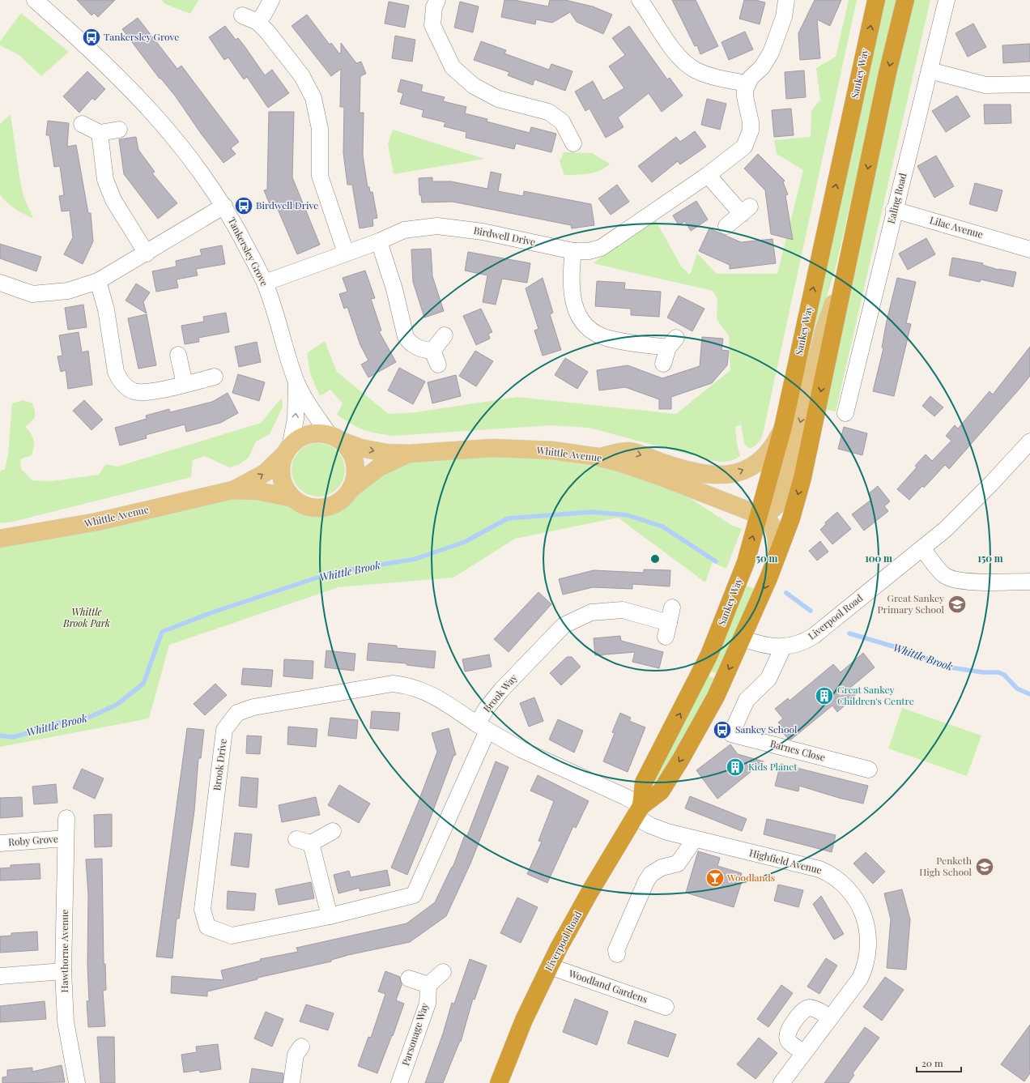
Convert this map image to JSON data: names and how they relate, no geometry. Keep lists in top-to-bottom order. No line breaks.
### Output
{"streets":{"highway":["Sankey Way","Liverpool Road"],"main road":["Whittle Avenue"],"street":["Ealing Road","Lilac Avenue","Birdwell Drive","Tankersley Grove","Brook Way","Barnes Close","Brook Drive","Roby Grove","Highfield Avenue","Hawthorne Avenue","Woodland Gardens","Parsonage Way"]},"crossings":[["Sankey Way","Whittle Avenue"],["Sankey Way","Liverpool Road"],["Ealing Road","Lilac Avenue"],["Birdwell Drive","Tankersley Grove"],["Tankersley Grove","Whittle Avenue"],["Liverpool Road","Barnes Close"],["Liverpool Road","Highfield Avenue"],["Liverpool Road","Woodland Gardens"],["Brook Way","Brook Drive"],["Roby Grove","Hawthorne Avenue"]],"water":["Whittle Brook"],"parks":["Whittle Brook Park"],"places":{"bus stop":["Tankersley Grove","Birdwell Drive","Sankey School"],"school or university":["Great Sankey Primary School","Penketh High School"],"building":["Great Sankey Children's Centre","Kids Planet"],"bar":["Woodlands"]},"scale_bar":"20 m","rings":["50 m","100 m","150 m"]}
